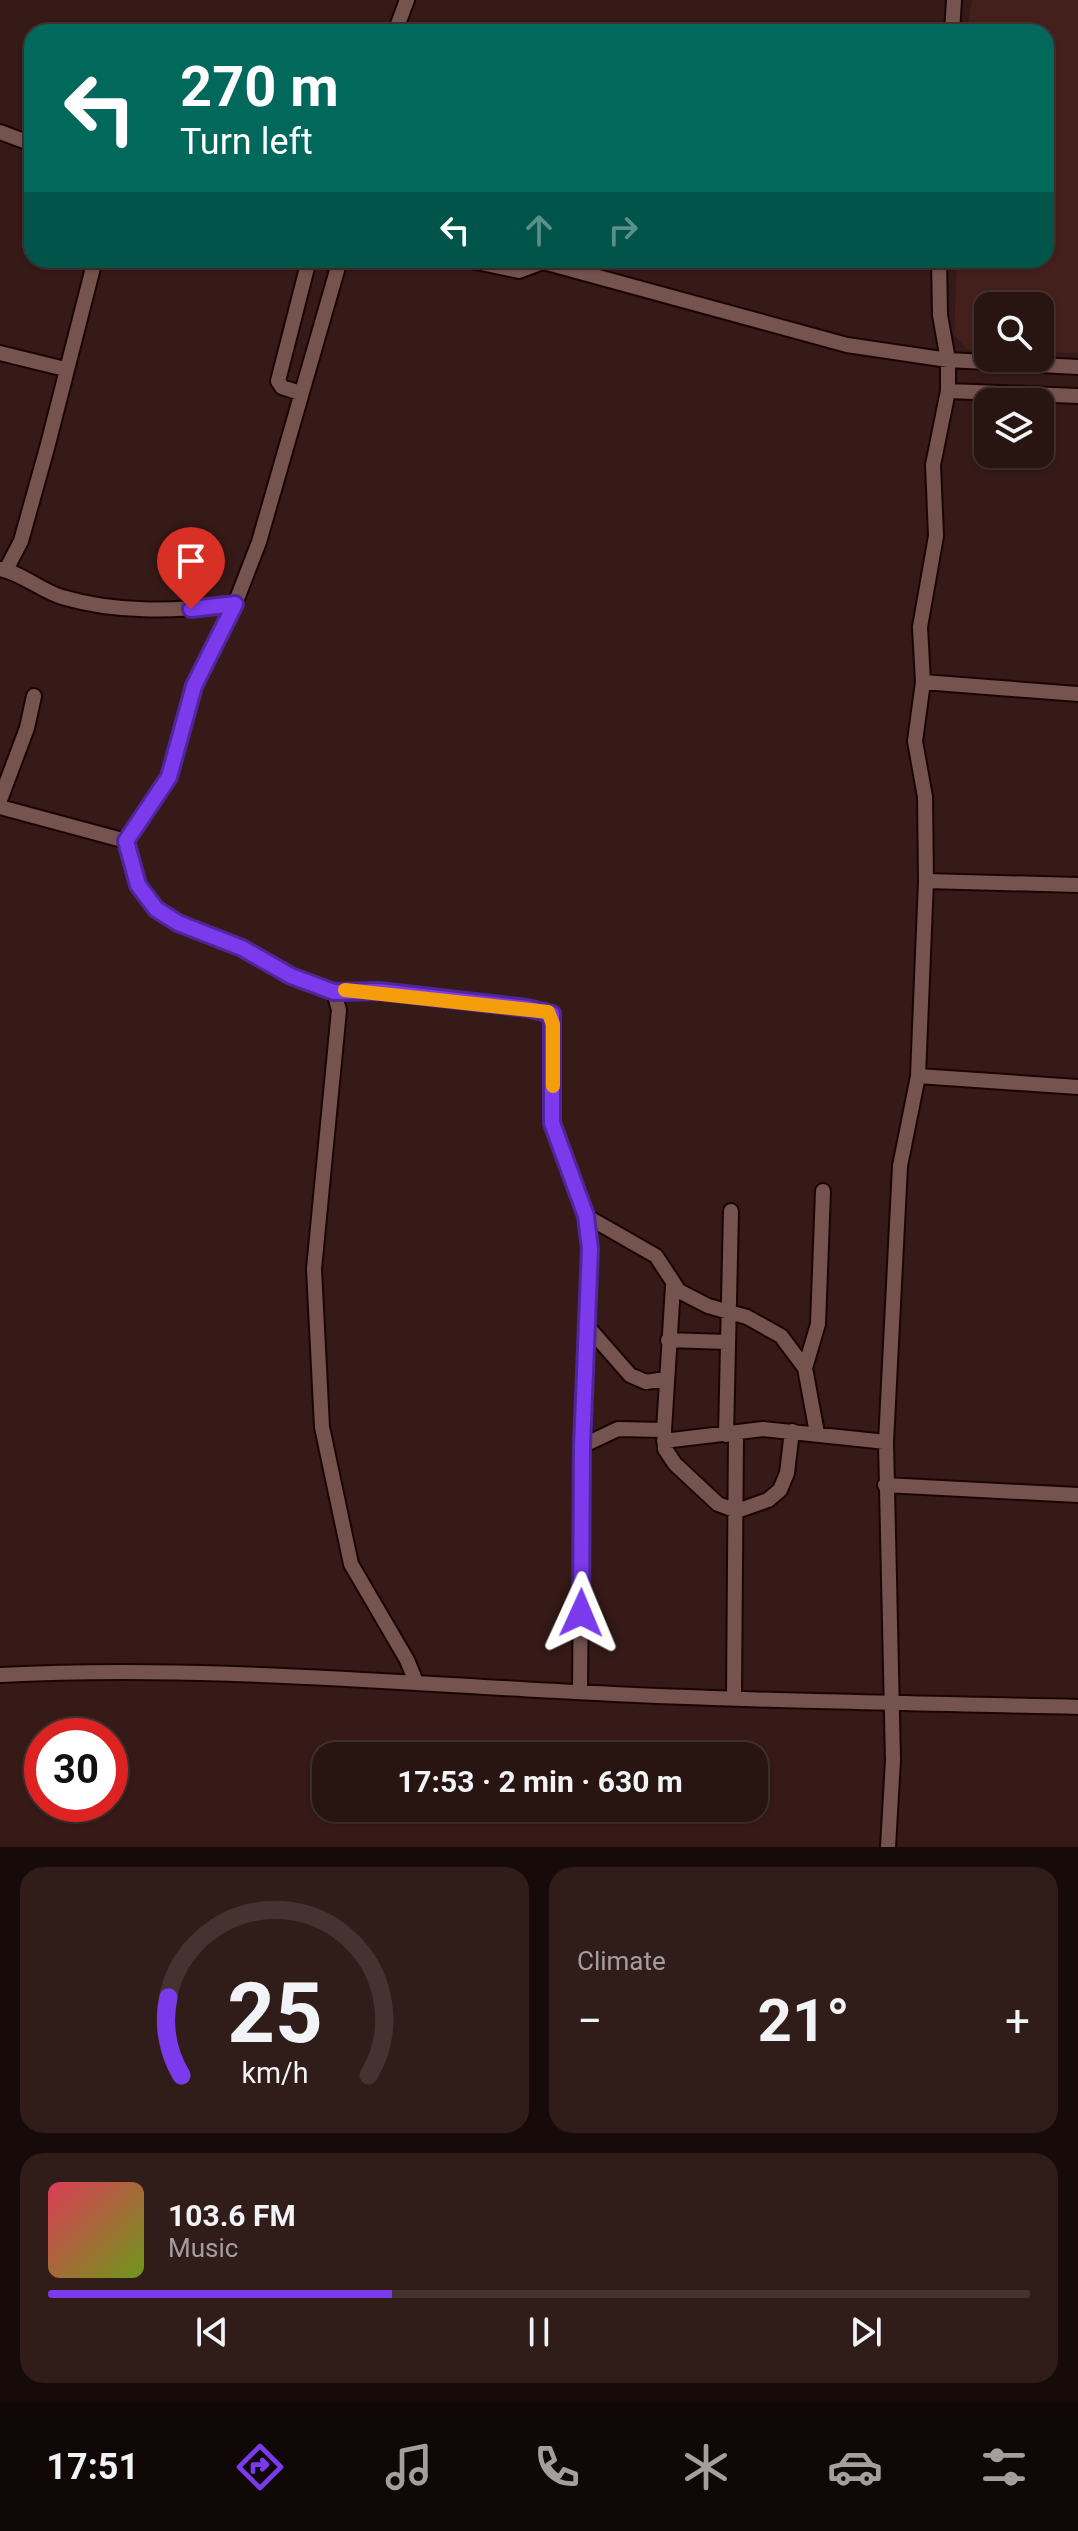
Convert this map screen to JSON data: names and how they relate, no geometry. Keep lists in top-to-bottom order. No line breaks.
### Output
{"page":{"turn":["270 m","Turn left"],"limit":"30","trip":"17:53 · 2 min · 630 m","tile":"Climate","heat":["−","21°","+"],"song":["103.6 FM","Music"],"tabs":"17:51","gauge":["25","km/h"]}}
